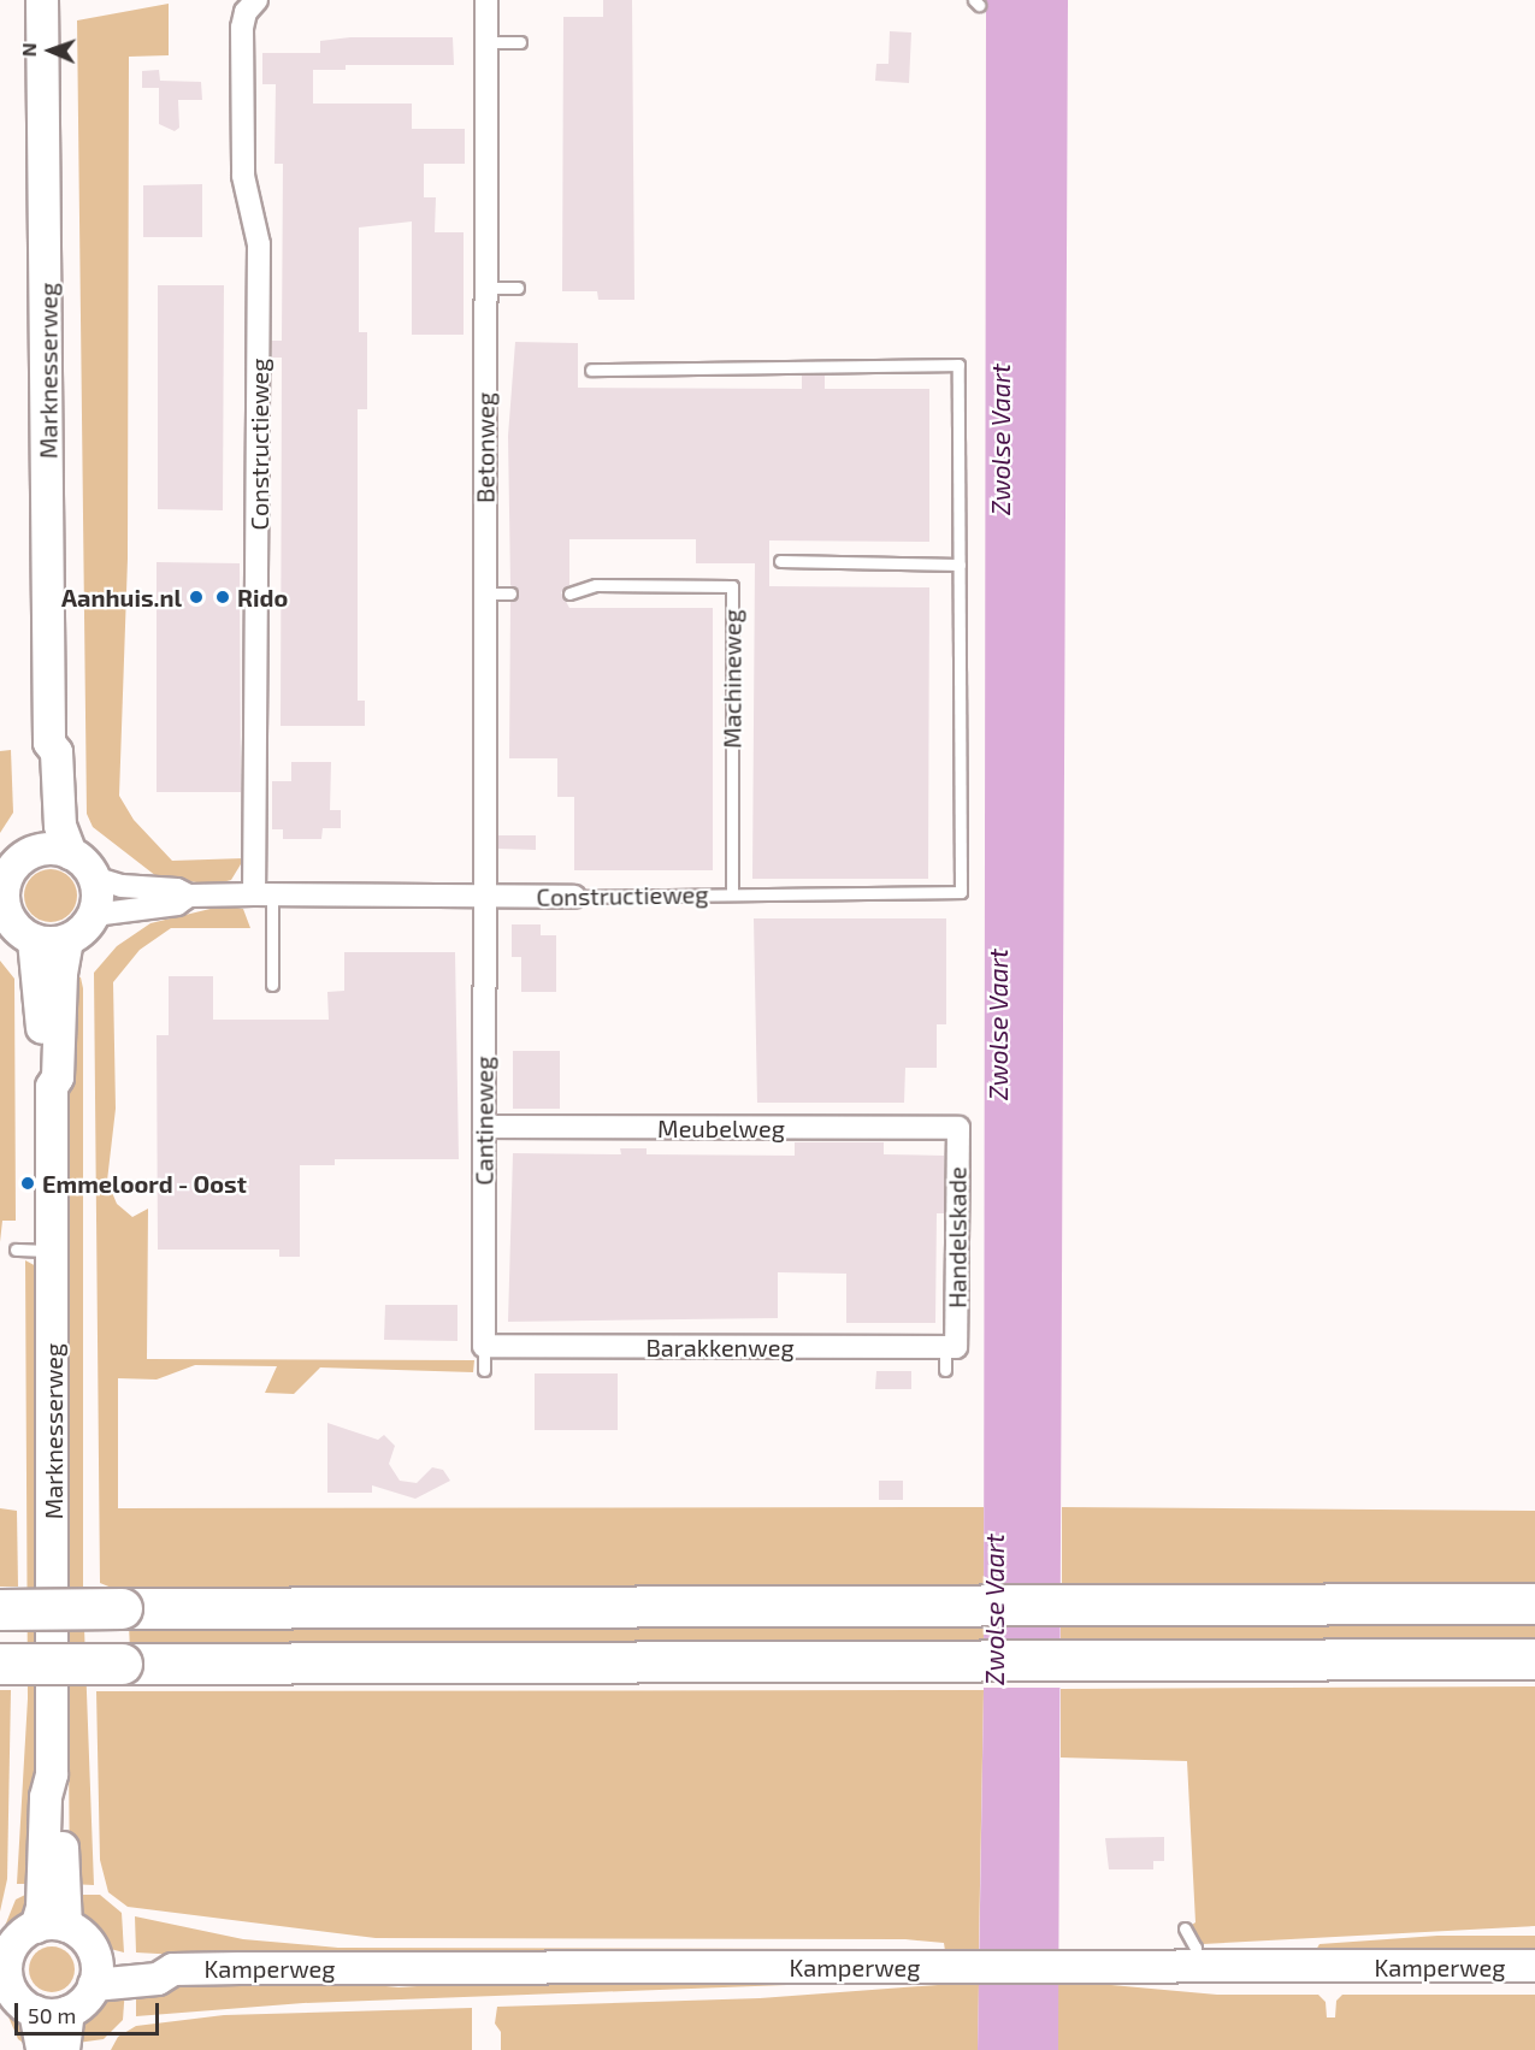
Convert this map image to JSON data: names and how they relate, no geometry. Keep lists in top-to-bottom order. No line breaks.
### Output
{"streets":{"main road":["Marknesserweg","Kamperweg"],"street":["Constructieweg","Betonweg","Cantineweg","Meubelweg","Handelskade","Barakkenweg"],"lane":["Machineweg"]},"crossings":[["Marknesserweg","Constructieweg"],["Marknesserweg","Kamperweg"],["Constructieweg","Betonweg"],["Constructieweg","Machineweg"],["Constructieweg","Cantineweg"],["Betonweg","Cantineweg"],["Cantineweg","Meubelweg"],["Cantineweg","Barakkenweg"],["Meubelweg","Handelskade"],["Handelskade","Barakkenweg"]],"water":["Zwolse Vaart"],"places":["Aanhuis.nl","Rido","Emmeloord - Oost"],"scale_bar":"50 m","north":"left"}
